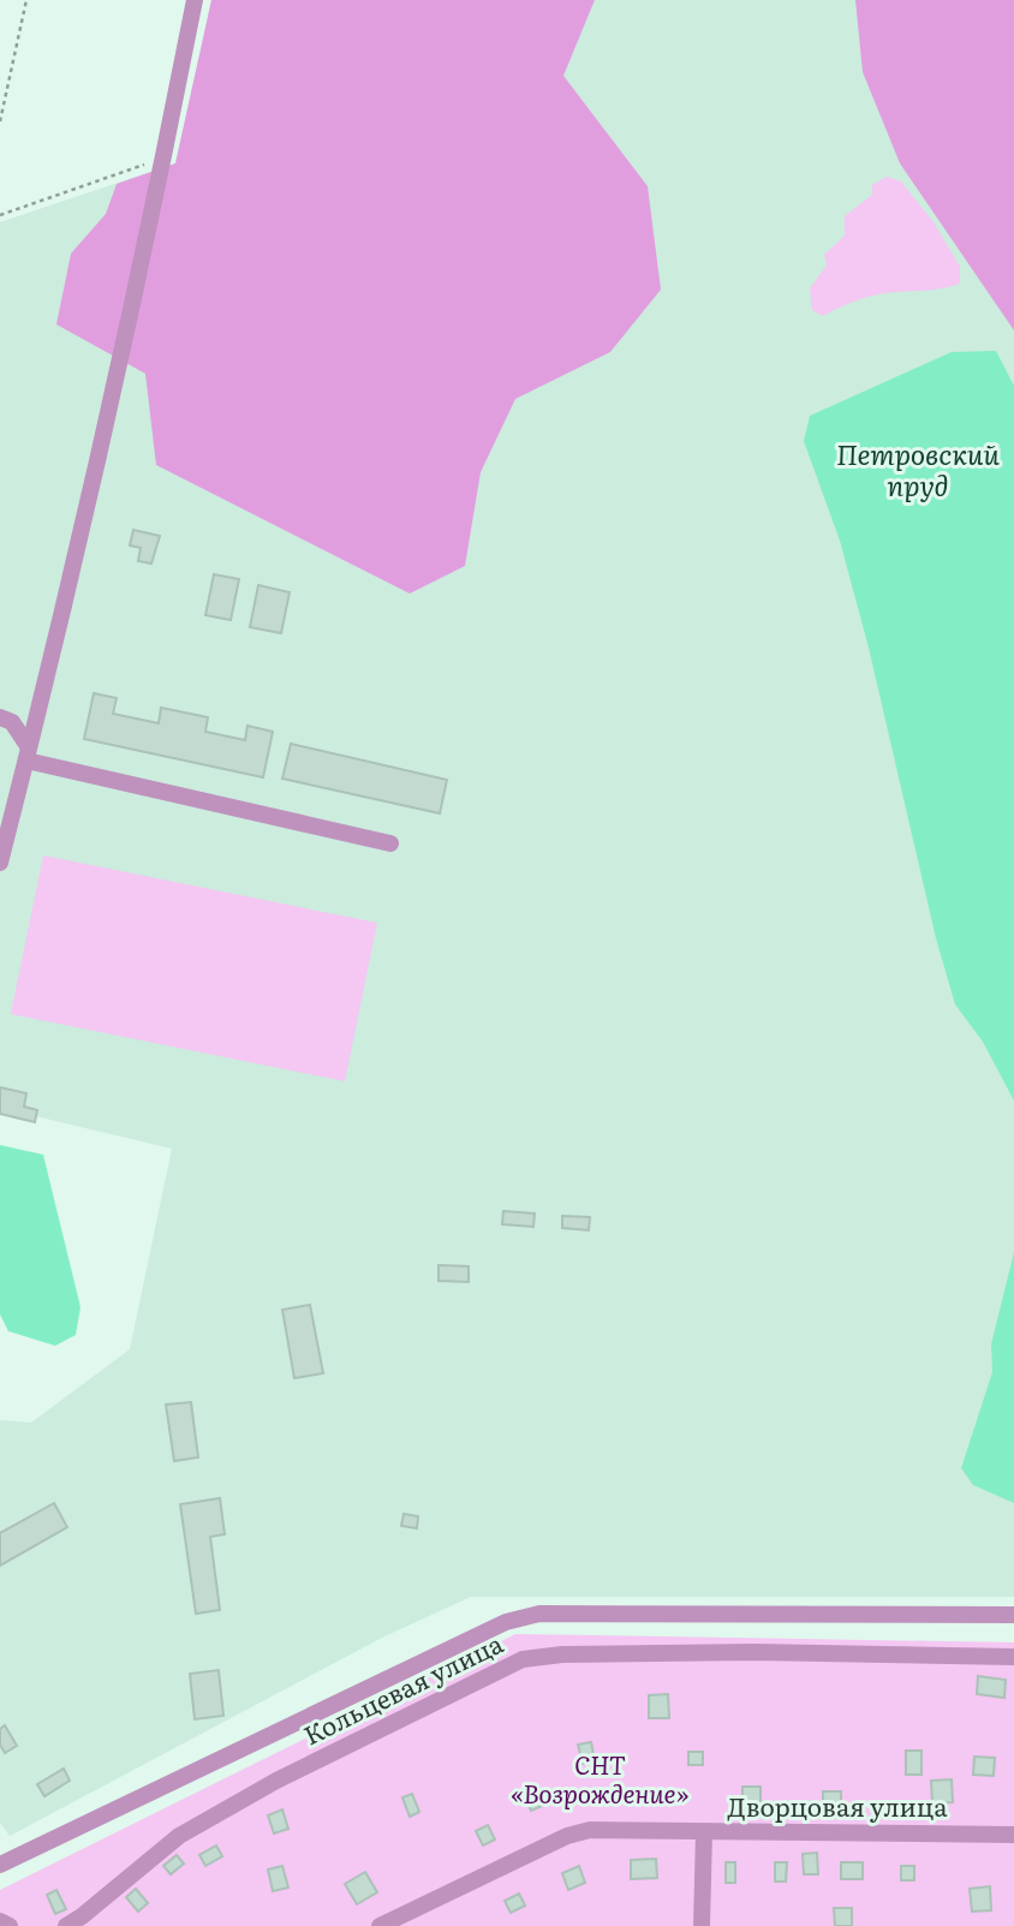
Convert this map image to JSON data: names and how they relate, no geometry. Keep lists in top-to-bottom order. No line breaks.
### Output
{"streets":{"street":["Кольцевая улица","Дворцовая улица"]},"water":["Петровский пруд"],"parks":["СНТ «Возрождение»"]}
